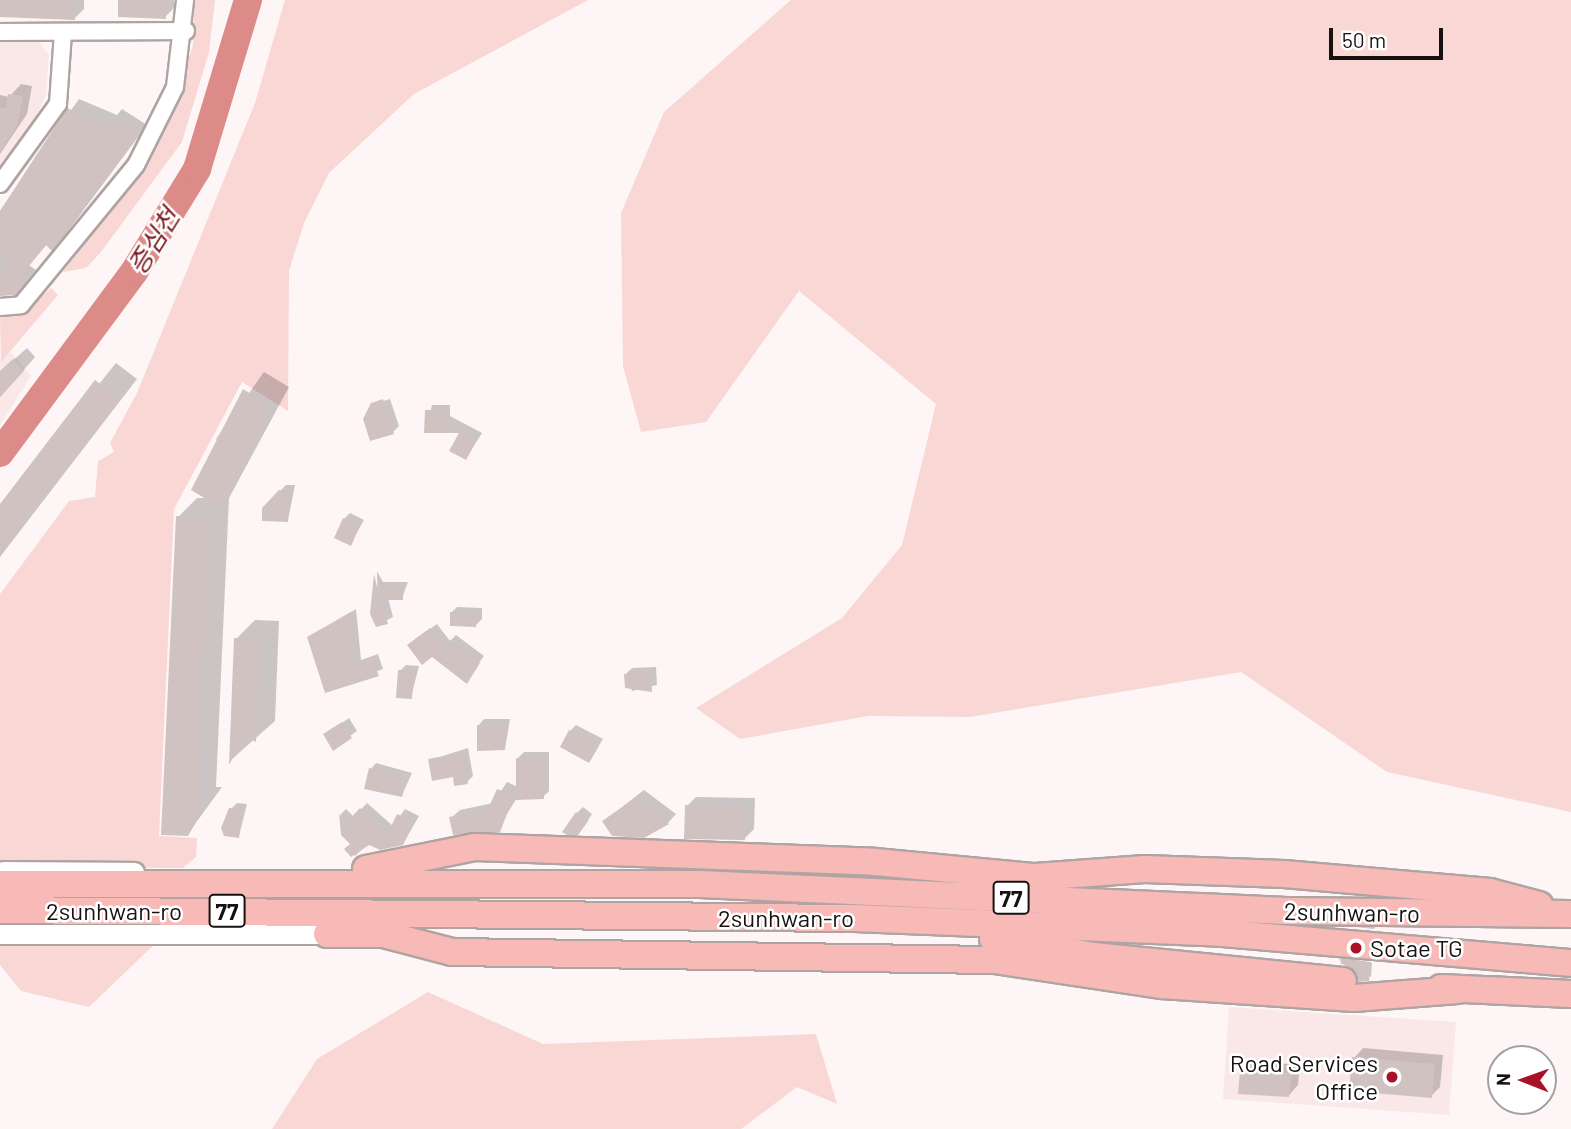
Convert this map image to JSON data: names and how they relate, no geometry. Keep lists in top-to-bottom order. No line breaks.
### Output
{"streets":{"highway":["77","2sunhwan-ro"]},"crossings":[["77","2sunhwan-ro"]],"water":["증심천"],"places":["Sotae TG","Road Services Office"],"scale_bar":"50 m","north":"left"}
